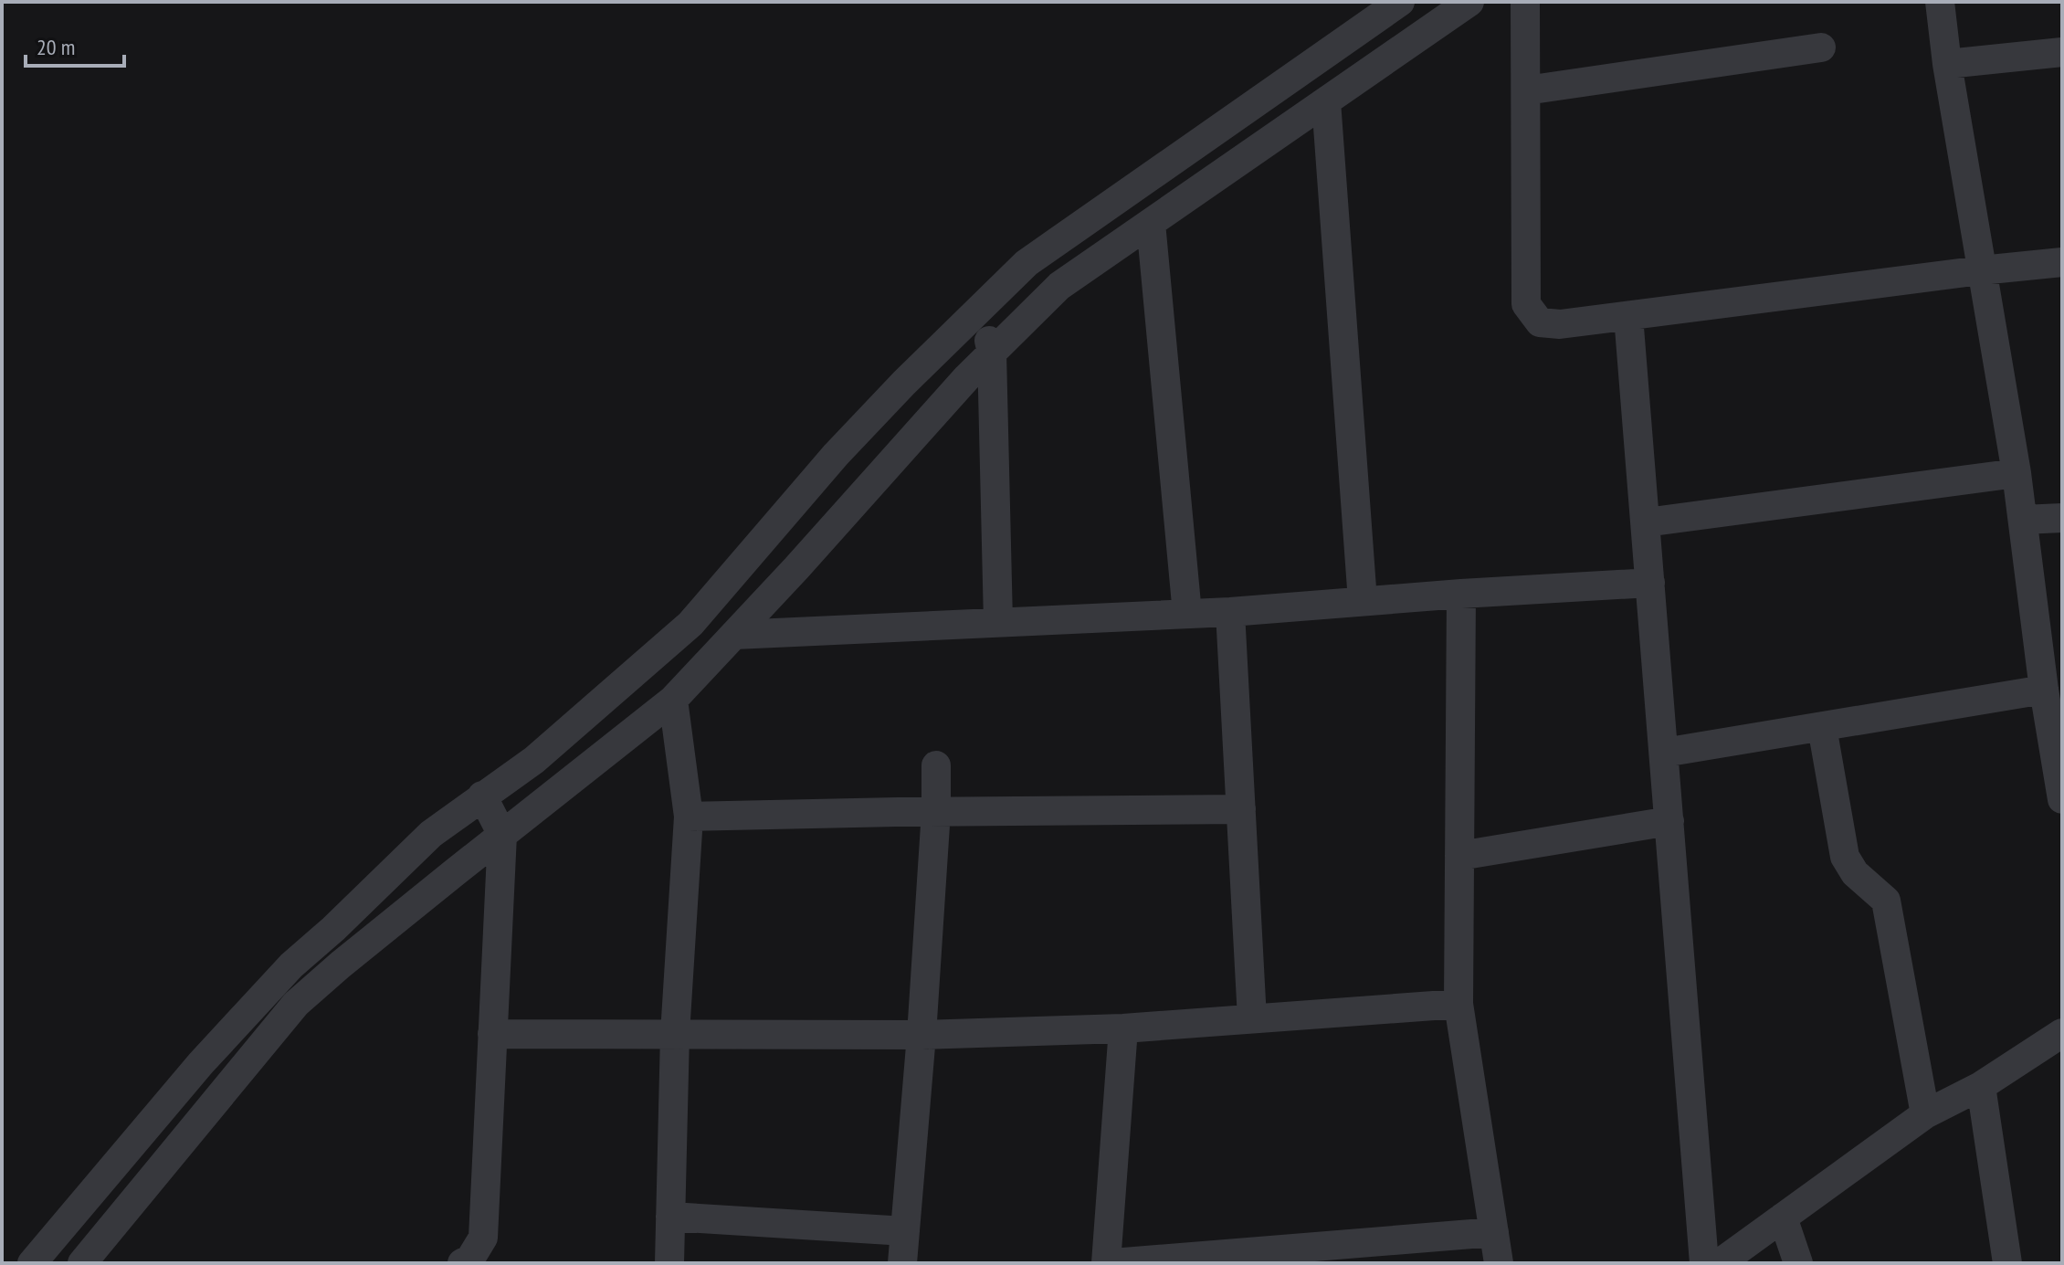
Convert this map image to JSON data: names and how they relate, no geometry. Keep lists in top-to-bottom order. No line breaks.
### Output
{"scale_bar":"20 m"}
